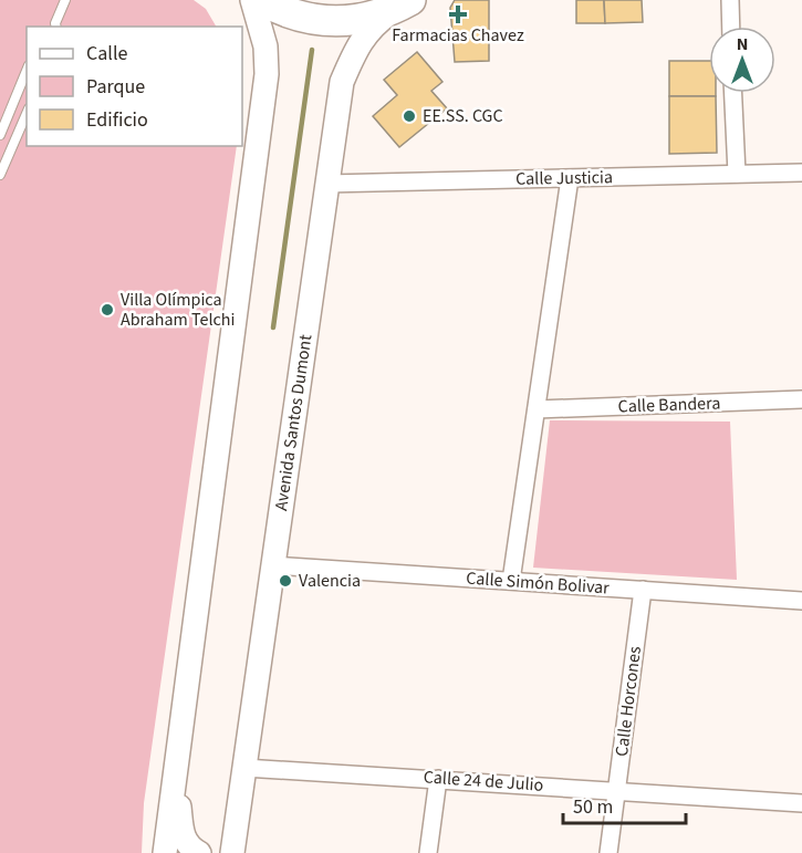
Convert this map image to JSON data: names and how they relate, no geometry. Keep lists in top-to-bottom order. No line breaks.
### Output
{"streets":{"main road":["Avenida Santos Dumont"],"street":["Calle Justicia","Calle Bandera","Calle Simón Bolivar","Calle Horcones","Calle 24 de Julio"]},"crossings":[["Calle Justicia","Avenida Santos Dumont"],["Avenida Santos Dumont","Calle Simón Bolivar"],["Avenida Santos Dumont","Calle 24 de Julio"],["Calle Simón Bolivar","Calle Horcones"],["Calle Horcones","Calle 24 de Julio"]],"places":{"health":["Farmacias Chavez"],"other":["EE.SS. CGC","Villa Olímpica Abraham Telchi","Valencia"]},"legend":["Calle","Parque","Edificio"],"scale_bar":"50 m","north":"top"}
